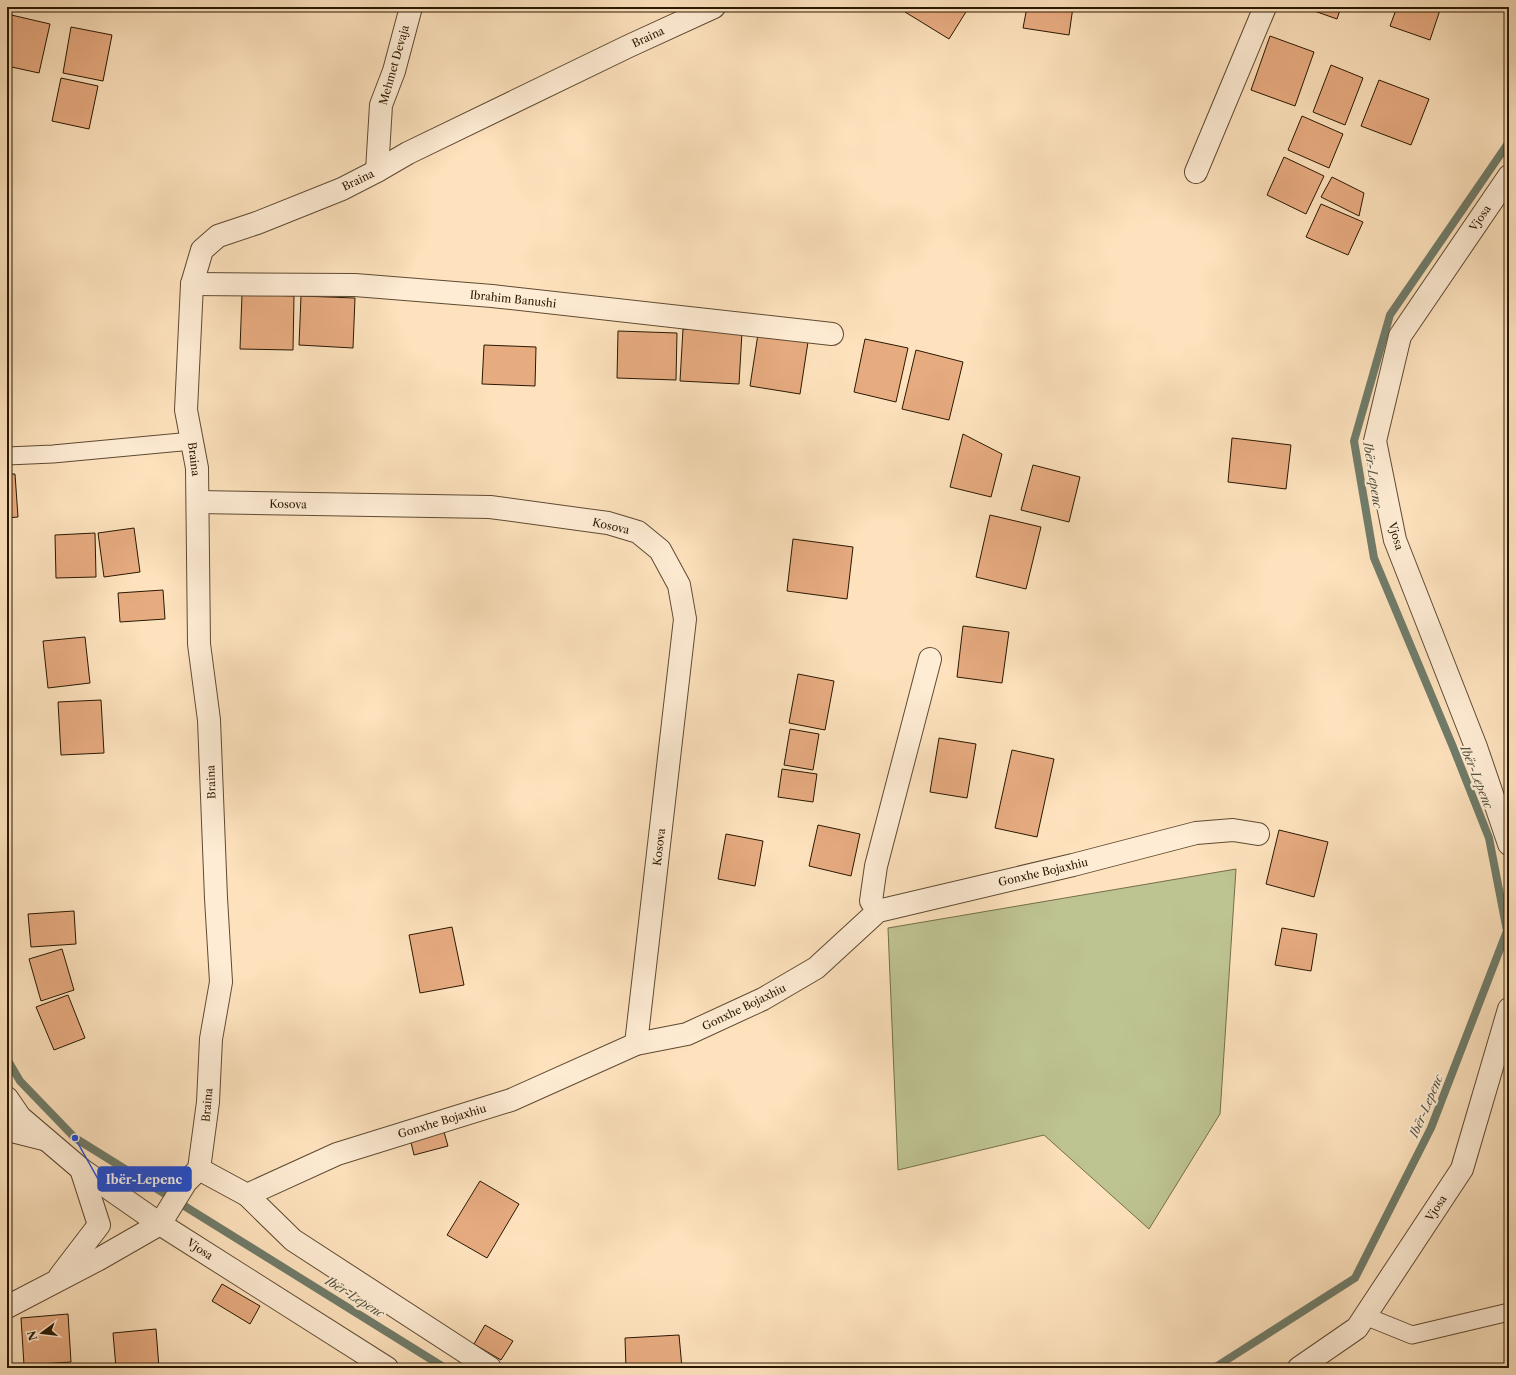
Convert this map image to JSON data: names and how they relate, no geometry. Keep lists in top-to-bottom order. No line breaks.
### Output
{"streets":{"street":["Braina","Mehmet Devaja","Vjosa","Ibrahim Banushi","Kosova","Gonxhe Bojaxhiu"]},"crossings":[["Braina","Mehmet Devaja"],["Braina","Vjosa"],["Braina","Ibrahim Banushi"],["Braina","Kosova"],["Kosova","Gonxhe Bojaxhiu"]],"water":["Ibër-Lepenc"],"places":["Ibër-Lepenc"],"north":"left"}
